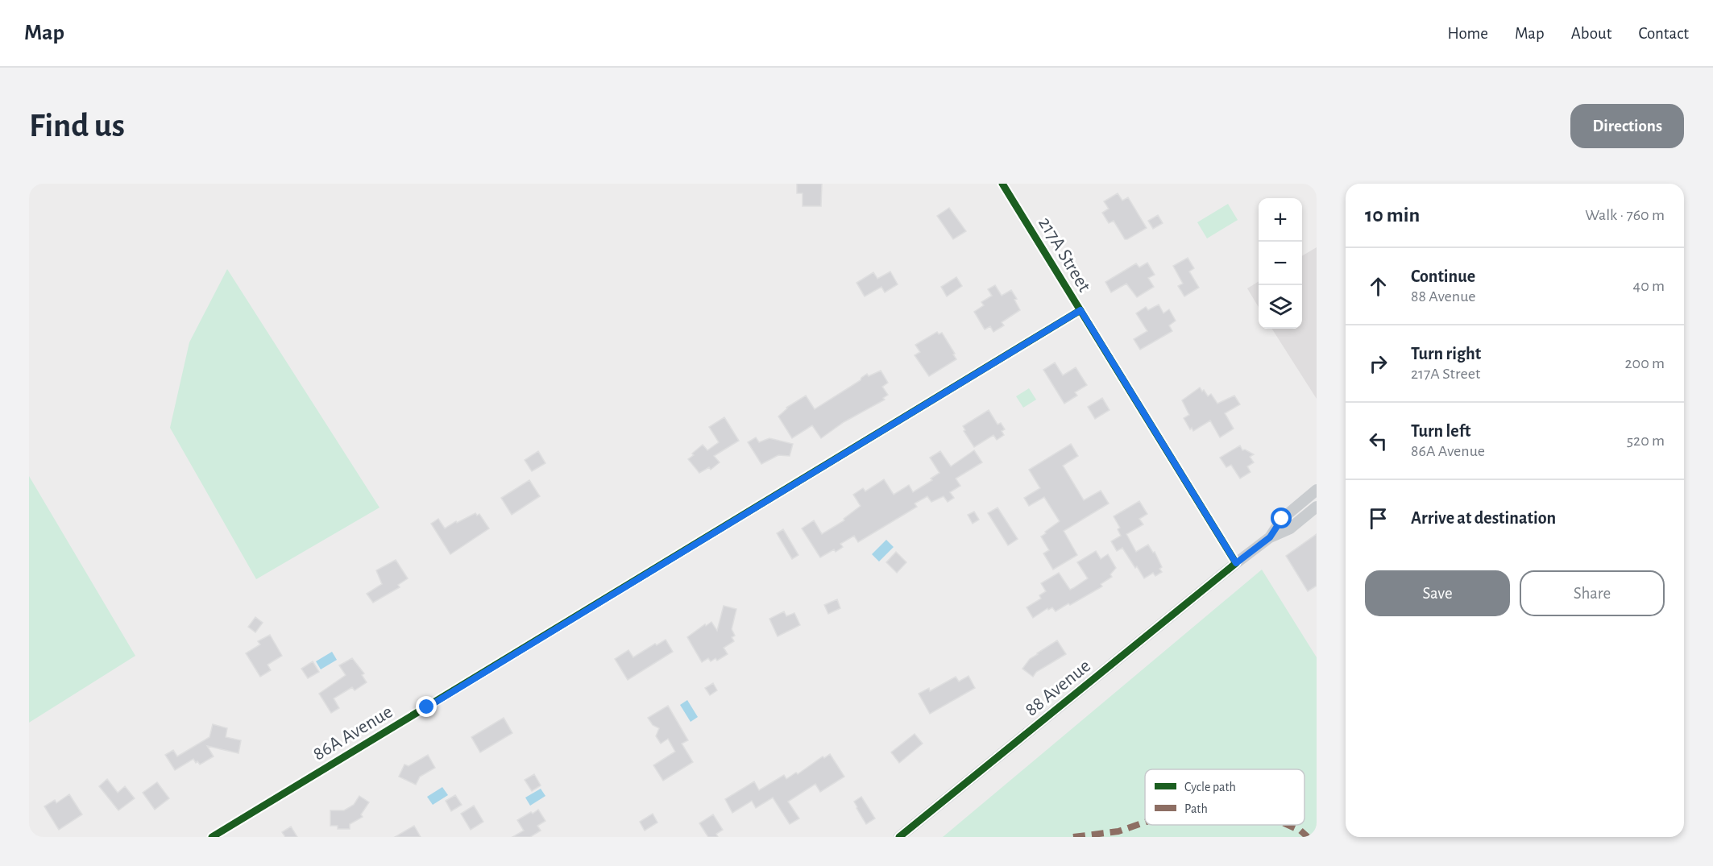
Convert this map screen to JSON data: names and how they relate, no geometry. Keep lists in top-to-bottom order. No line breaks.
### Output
{"streets":{"main road":["88 Avenue"],"street":["217A Street","86A Avenue"]},"crossings":[["217A Street","88 Avenue"],["217A Street","86A Avenue"]],"legend":["Cycle path","Path"],"page":{"header":"Map","nav":["Home","Map","About","Contact"],"buttons":["Directions",["Save","Share"]],"title":"Find us","heading":["10 min","Walk · 760 m"],"map_buttons":["+","−"],"list":[["Continue","88 Avenue","40 m"],["Turn right","217A Street","200 m"],["Turn left","86A Avenue","520 m"],"Arrive at destination"]}}
